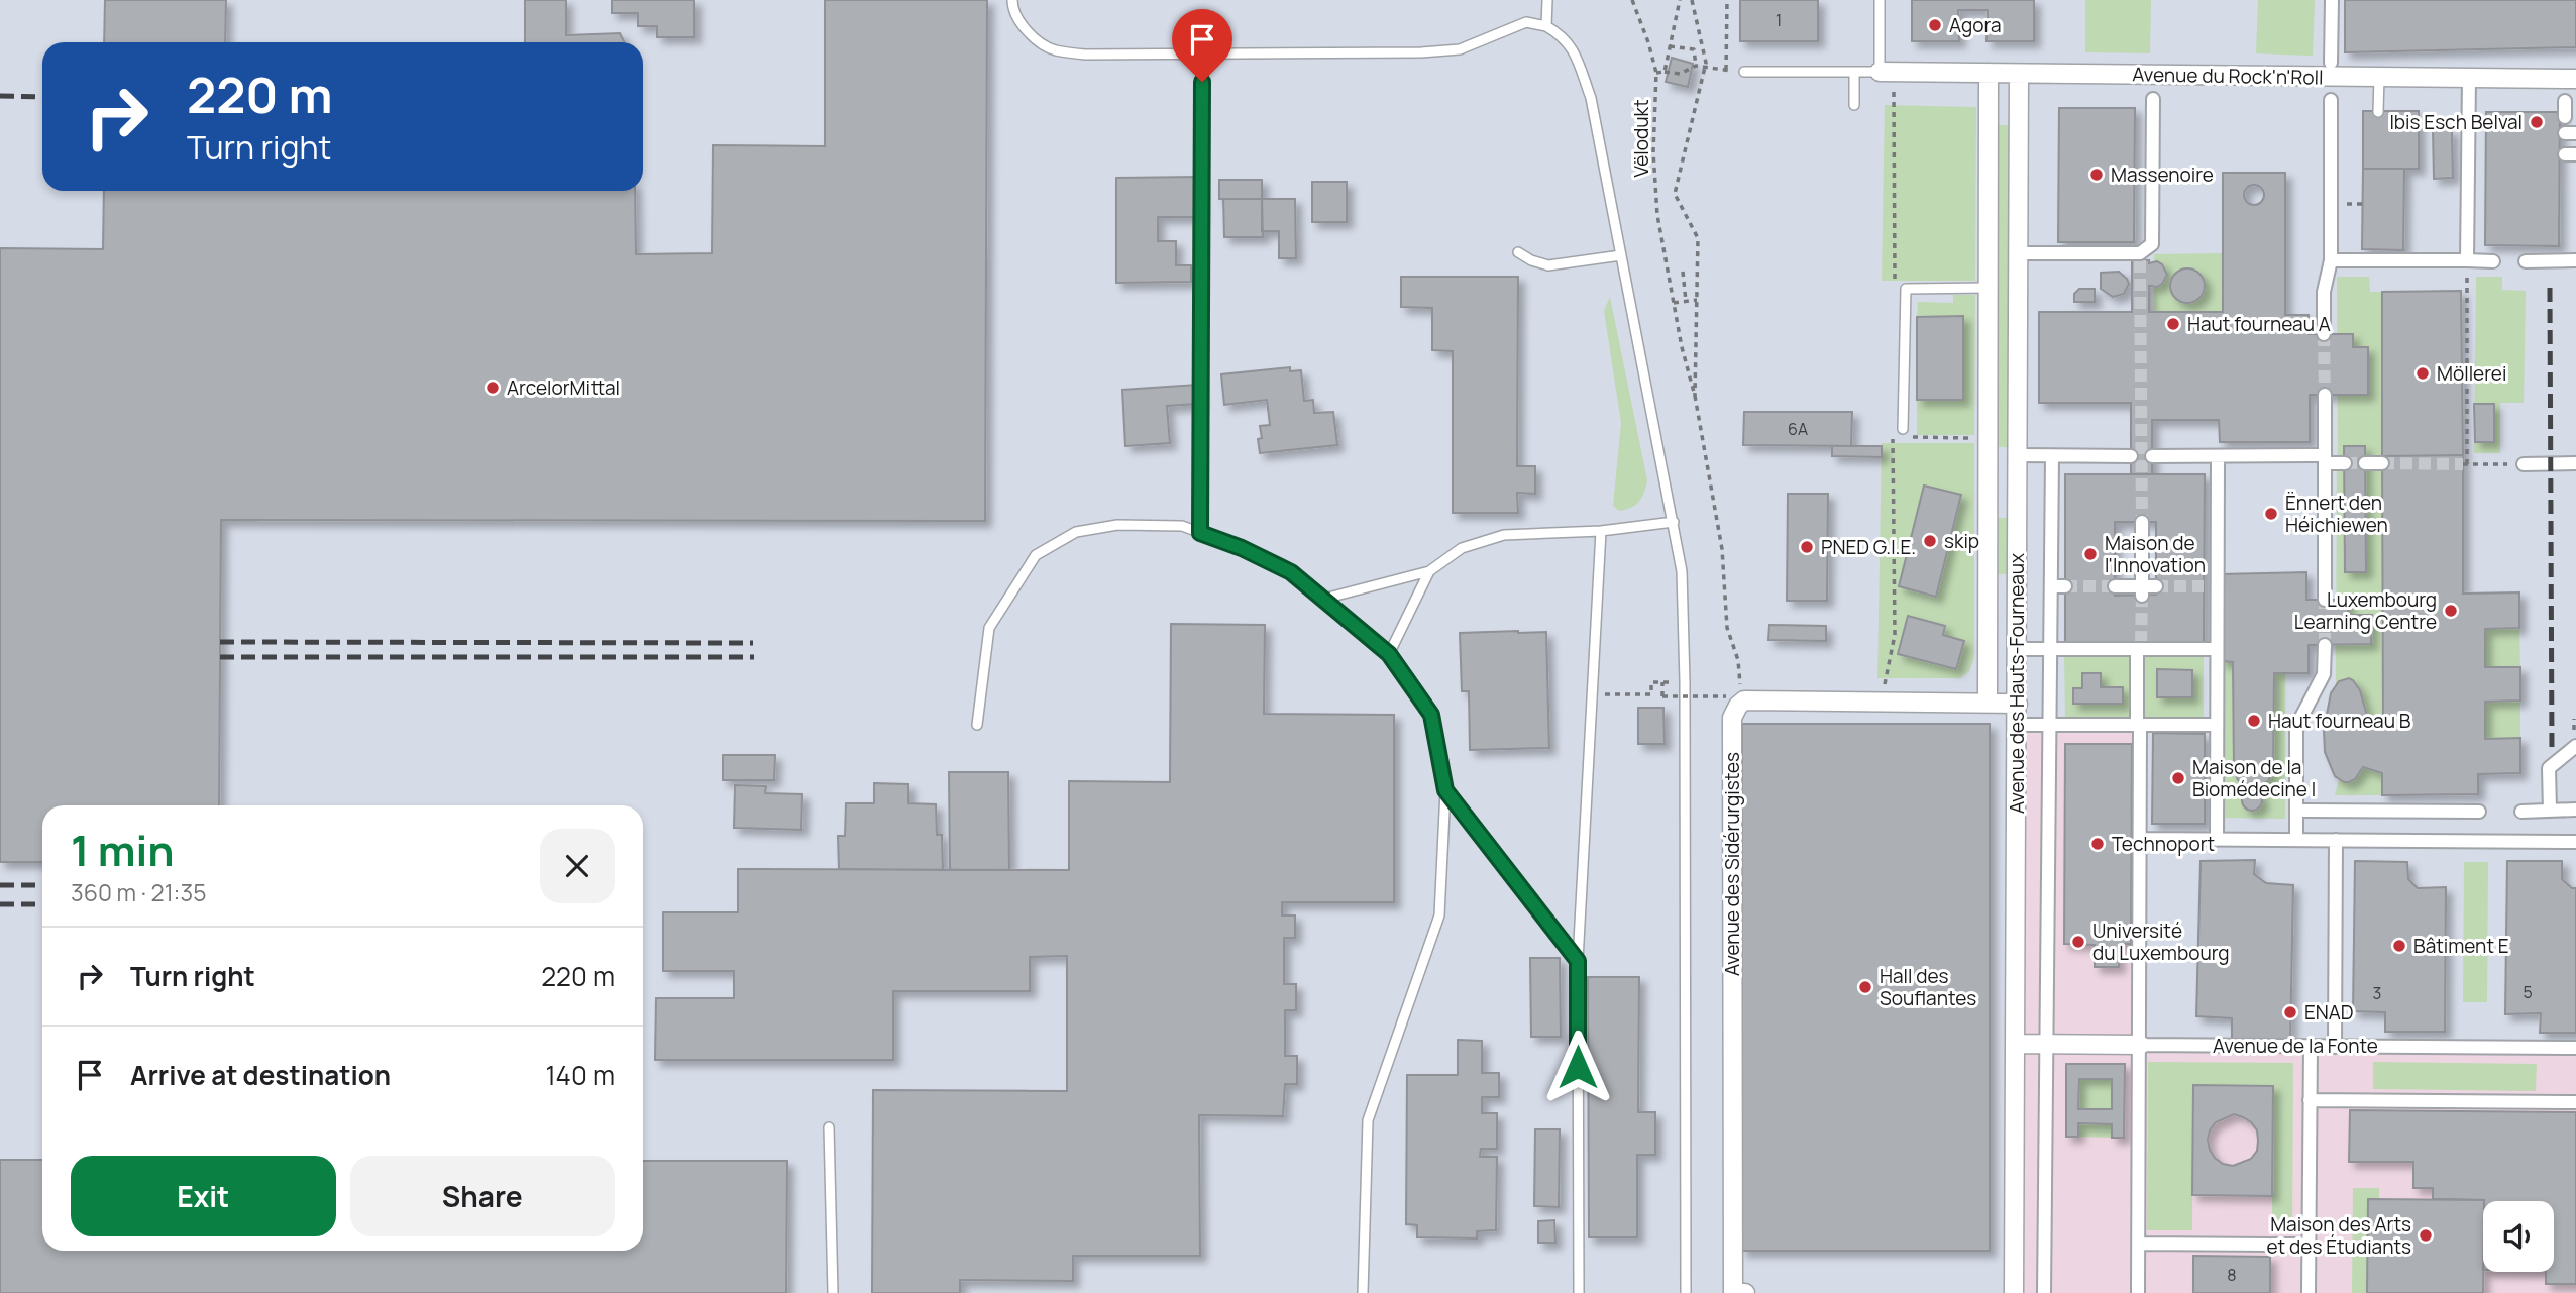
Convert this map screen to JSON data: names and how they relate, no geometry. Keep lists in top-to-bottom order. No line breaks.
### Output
{"streets":{"street":["Avenue du Rock'n'Roll","Avenue des Hauts-Fourneaux","Avenue des Sidérurgistes","Avenue de la Fonte"],"path":["Vëlodukt"]},"crossings":[["Avenue du Rock'n'Roll","Avenue des Hauts-Fourneaux"],["Avenue des Hauts-Fourneaux","Avenue de la Fonte"]],"places":["Agora","Ibis Esch Belval","Massenoire","Haut fourneau A","Möllerei","ArcelorMittal","Ënnert den Héichiewen","skip","PNED G.I.E.","Maison de l'Innovation","Luxembourg Learning Centre","Haut fourneau B","Maison de la Biomédecine I","Technoport","Université du Luxembourg","Bâtiment E","Hall des Souflantes","ENAD","Maison des Arts et des Étudiants"],"house_numbers":["1","6A","5","3","8"],"page":{"turn":["220 m","Turn right"],"heading":["1 min","360 m · 21:35"],"list":[{"name":"Turn right","value":"220 m"},{"name":"Arrive at destination","value":"140 m"}],"buttons":["Exit","Share"]}}
